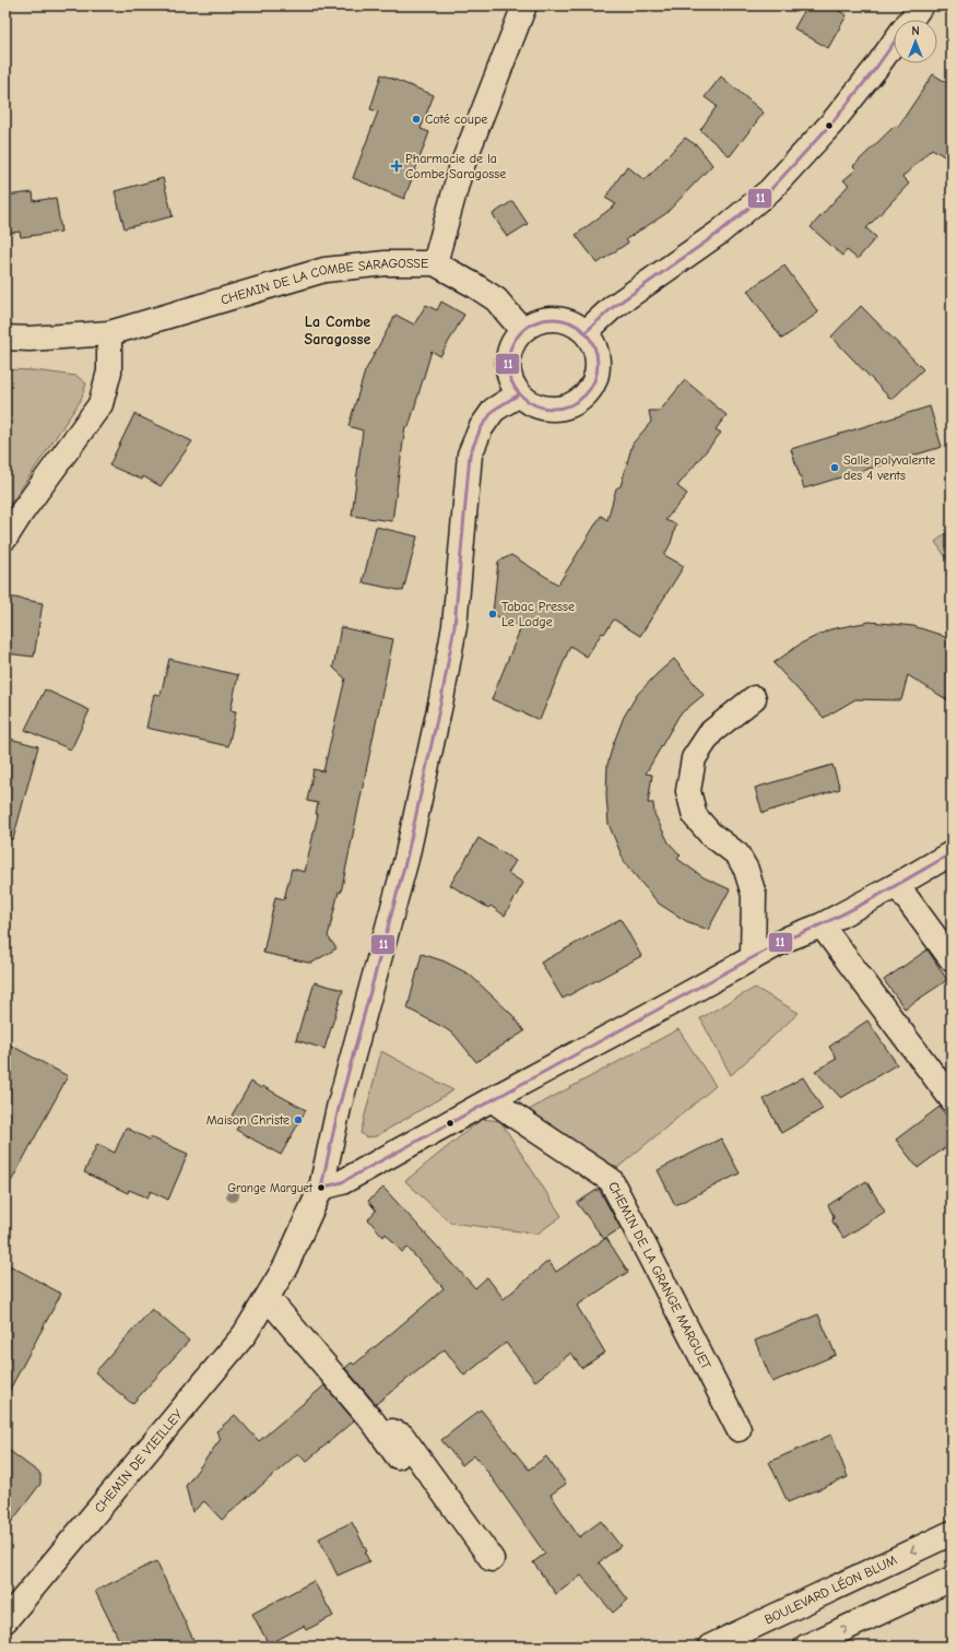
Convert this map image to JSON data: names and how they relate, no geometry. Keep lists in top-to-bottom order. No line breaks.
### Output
{"streets":{"street":["CHEMIN DE LA COMBE SARAGOSSE","CHEMIN DE LA GRANGE MARGUET","CHEMIN DE VIEILLEY","BOULEVARD LÉON BLUM"]},"crossings":[["CHEMIN DE LA COMBE SARAGOSSE","CHEMIN DE VIEILLEY"]],"districts":["La Combe Saragosse"],"places":{"other":["Coté coupe","Salle polyvalente des 4 vents","Tabac Presse Le Lodge","Maison Christe","Grange Marguet"],"health":["Pharmacie de la Combe Saragosse"]},"lines":["transit line 11"],"north":"top"}
